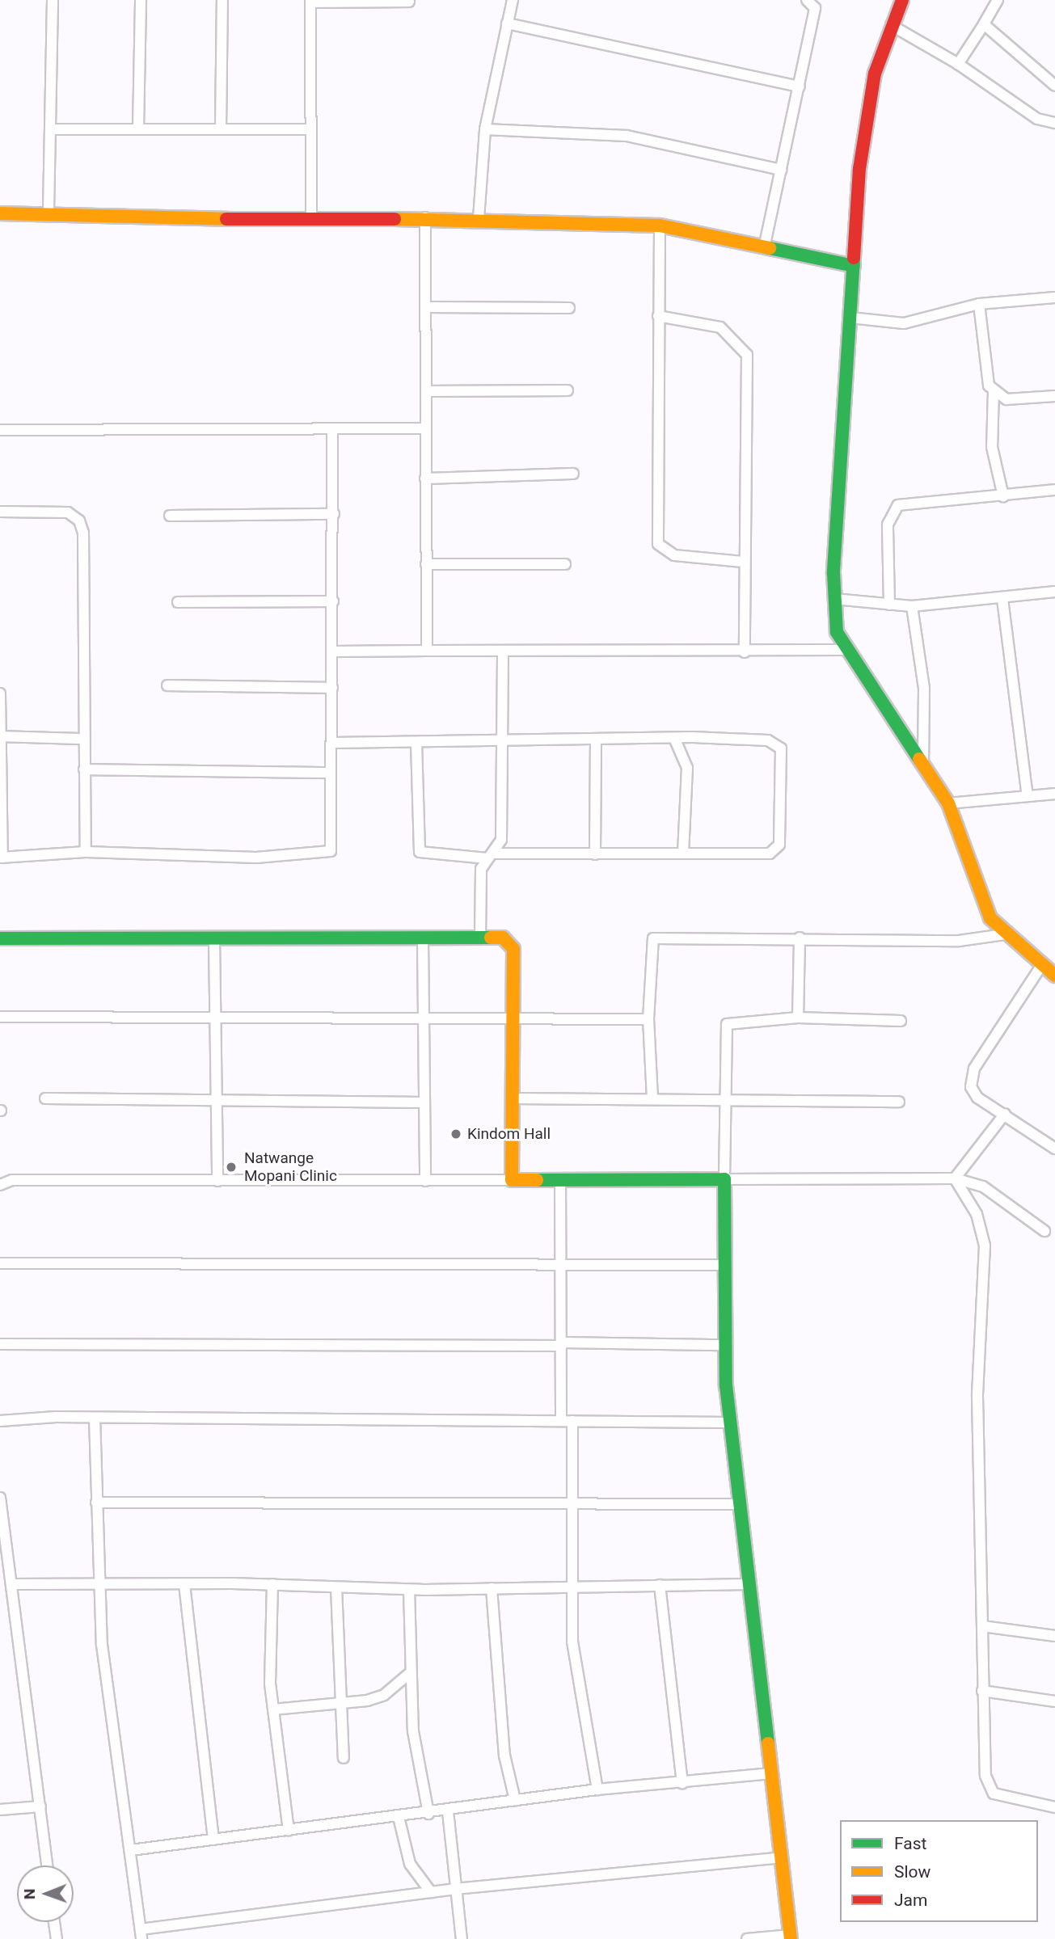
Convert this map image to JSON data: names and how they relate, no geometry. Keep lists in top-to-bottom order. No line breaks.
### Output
{"places":["Kindom Hall","Natwange Mopani Clinic"],"legend":["Fast","Slow","Jam"],"north":"left"}
